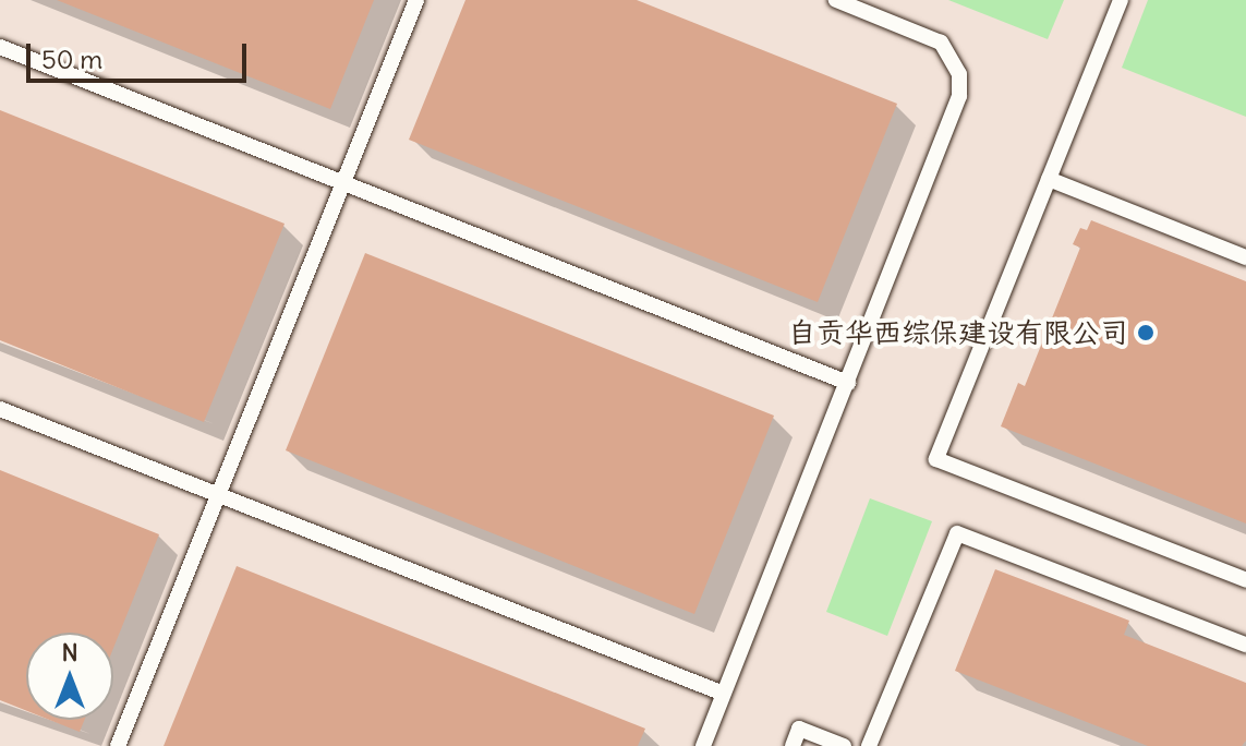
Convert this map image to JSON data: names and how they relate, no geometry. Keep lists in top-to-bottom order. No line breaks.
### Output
{"places":["自贡华西综保建设有限公司"],"scale_bar":"50 m","north":"top"}
